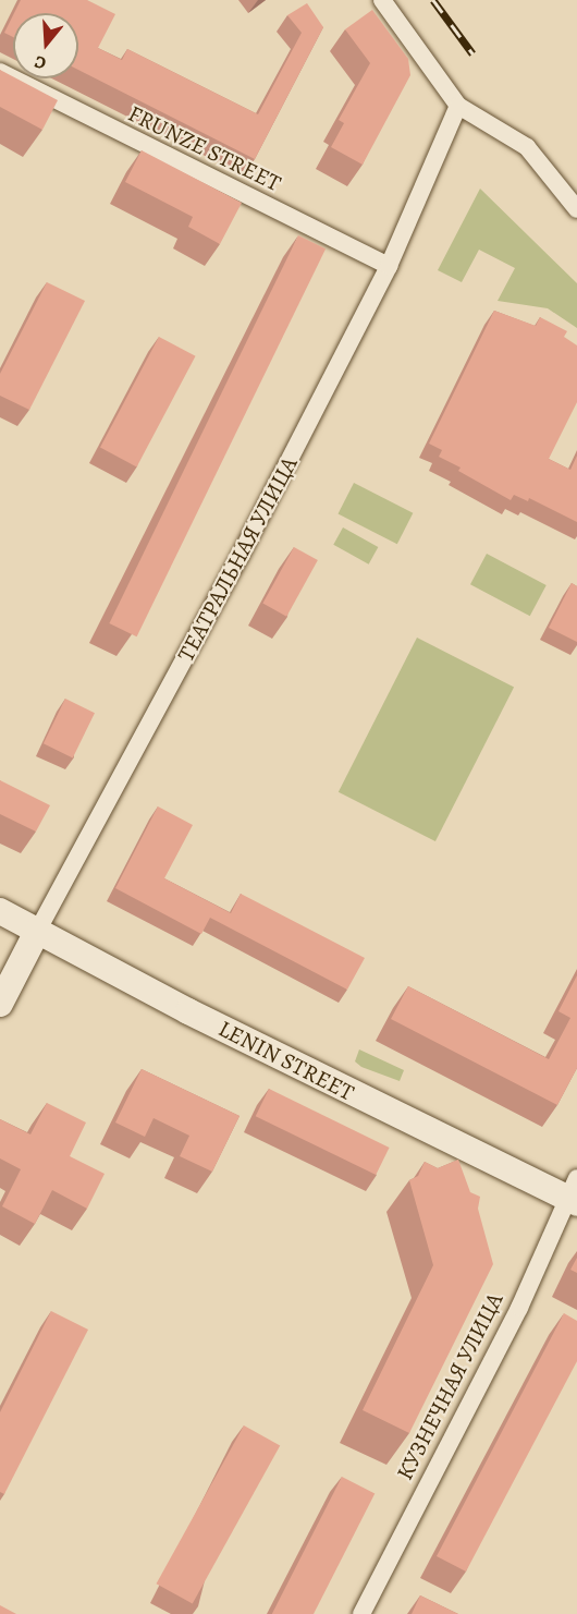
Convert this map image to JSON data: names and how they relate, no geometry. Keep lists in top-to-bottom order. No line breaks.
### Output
{"streets":{"main road":["ТЕАТРАЛЬНАЯ УЛИЦА","LENIN STREET"],"street":["FRUNZE STREET","КУЗНЕЧНАЯ УЛИЦА"]},"crossings":[["FRUNZE STREET","ТЕАТРАЛЬНАЯ УЛИЦА"],["ТЕАТРАЛЬНАЯ УЛИЦА","LENIN STREET"],["LENIN STREET","КУЗНЕЧНАЯ УЛИЦА"]],"north":"bottom"}
